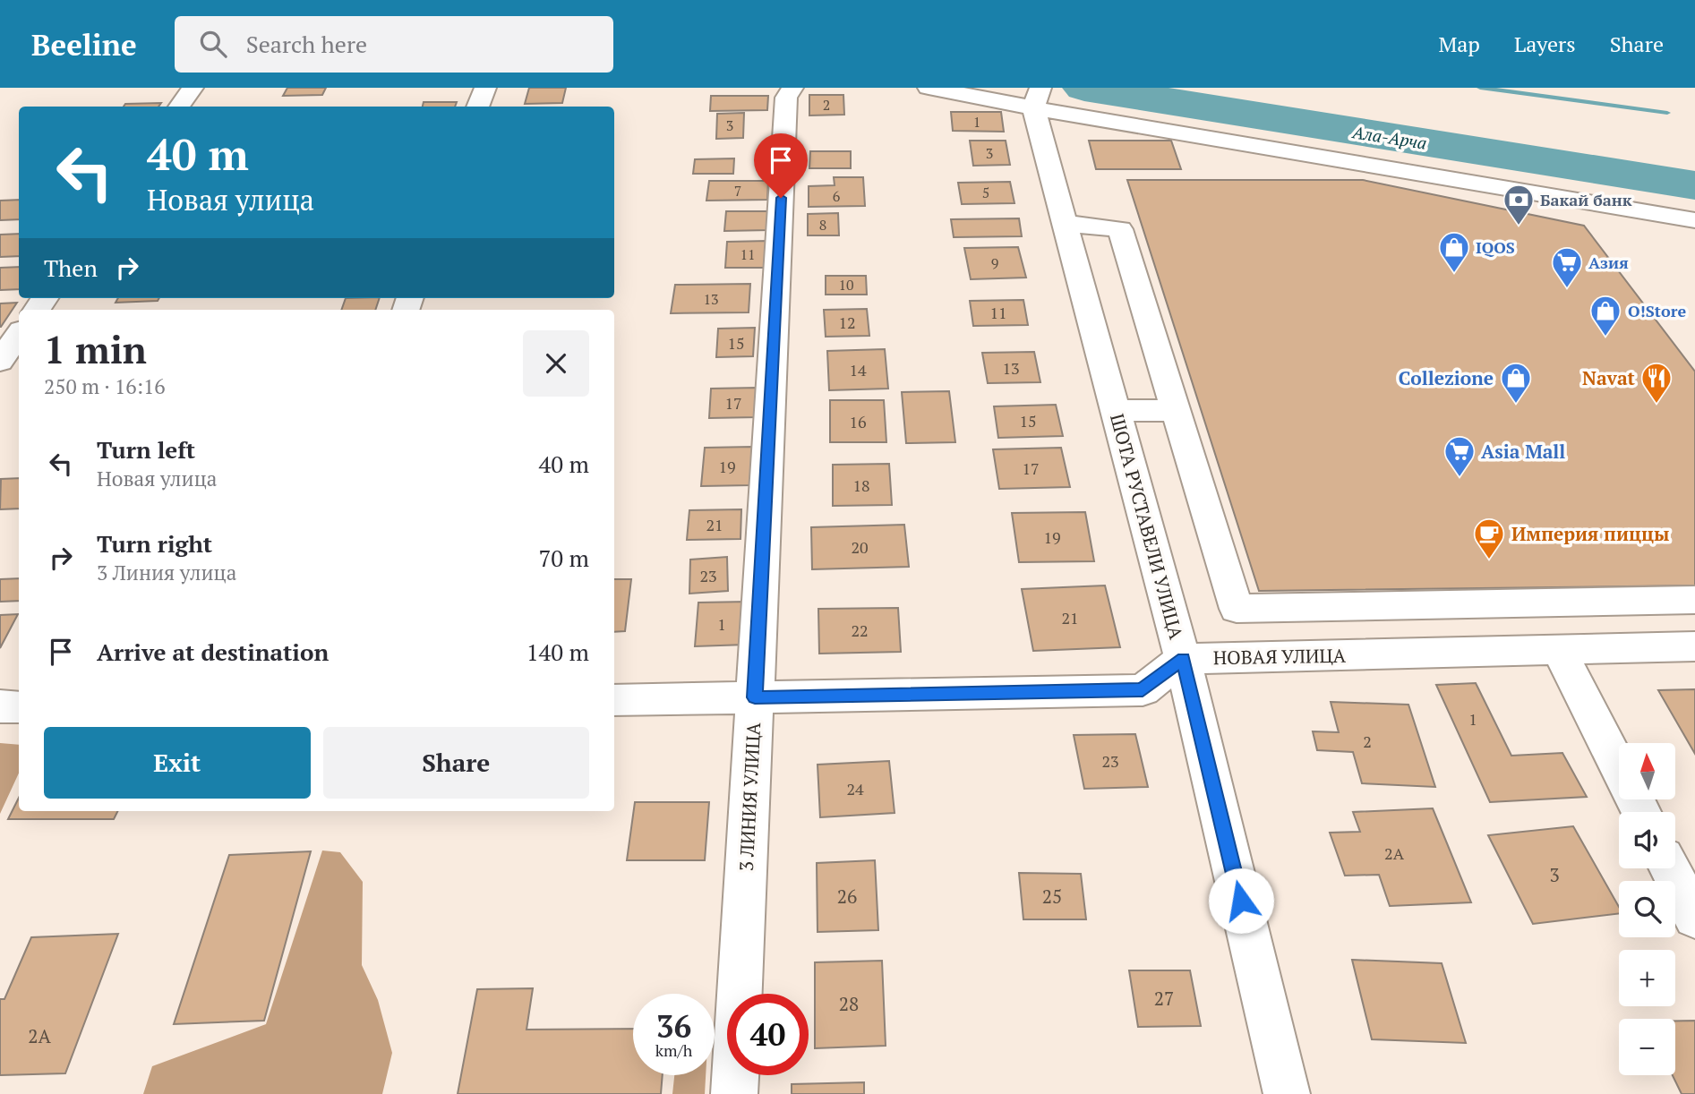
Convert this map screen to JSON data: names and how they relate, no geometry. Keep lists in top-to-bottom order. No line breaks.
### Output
{"streets":{"street":["ШОТА РУСТАВЕЛИ УЛИЦА","НОВАЯ УЛИЦА","3 ЛИНИЯ УЛИЦА"]},"crossings":[["ШОТА РУСТАВЕЛИ УЛИЦА","НОВАЯ УЛИЦА"]],"water":["Ала-Арча"],"places":{"bank":["Бакай банк"],"shop":["IQOS","O!Store","Cоllezione"],"supermarket":["Азия","Asia Mall"],"restaurant":["Navat"],"cafe":["Империя пиццы"]},"house_numbers":["2","1","3","3","7","5","6","8","11","9","10","13","11","12","15","13","14","17","15","16","19","17","18","21","19","20","23","21","1","22","1","2","23","24","2А","3","26","25","27","28","2А"],"north":"top","page":{"header":"Beeline","search":"Search here","nav":["Map","Layers","Share"],"turn":["40 m","Новая улица"],"then":"Then","heading":["1 min","250 m · 16:16"],"list":[{"name":"Turn left","note":"Новая улица","value":"40 m"},{"name":"Turn right","note":"3 Линия улица","value":"70 m"},{"name":"Arrive at destination","value":"140 m"}],"buttons":["Exit","Share"],"map_buttons":["+","−"],"speed":"36 km/h","limit":"40"}}
